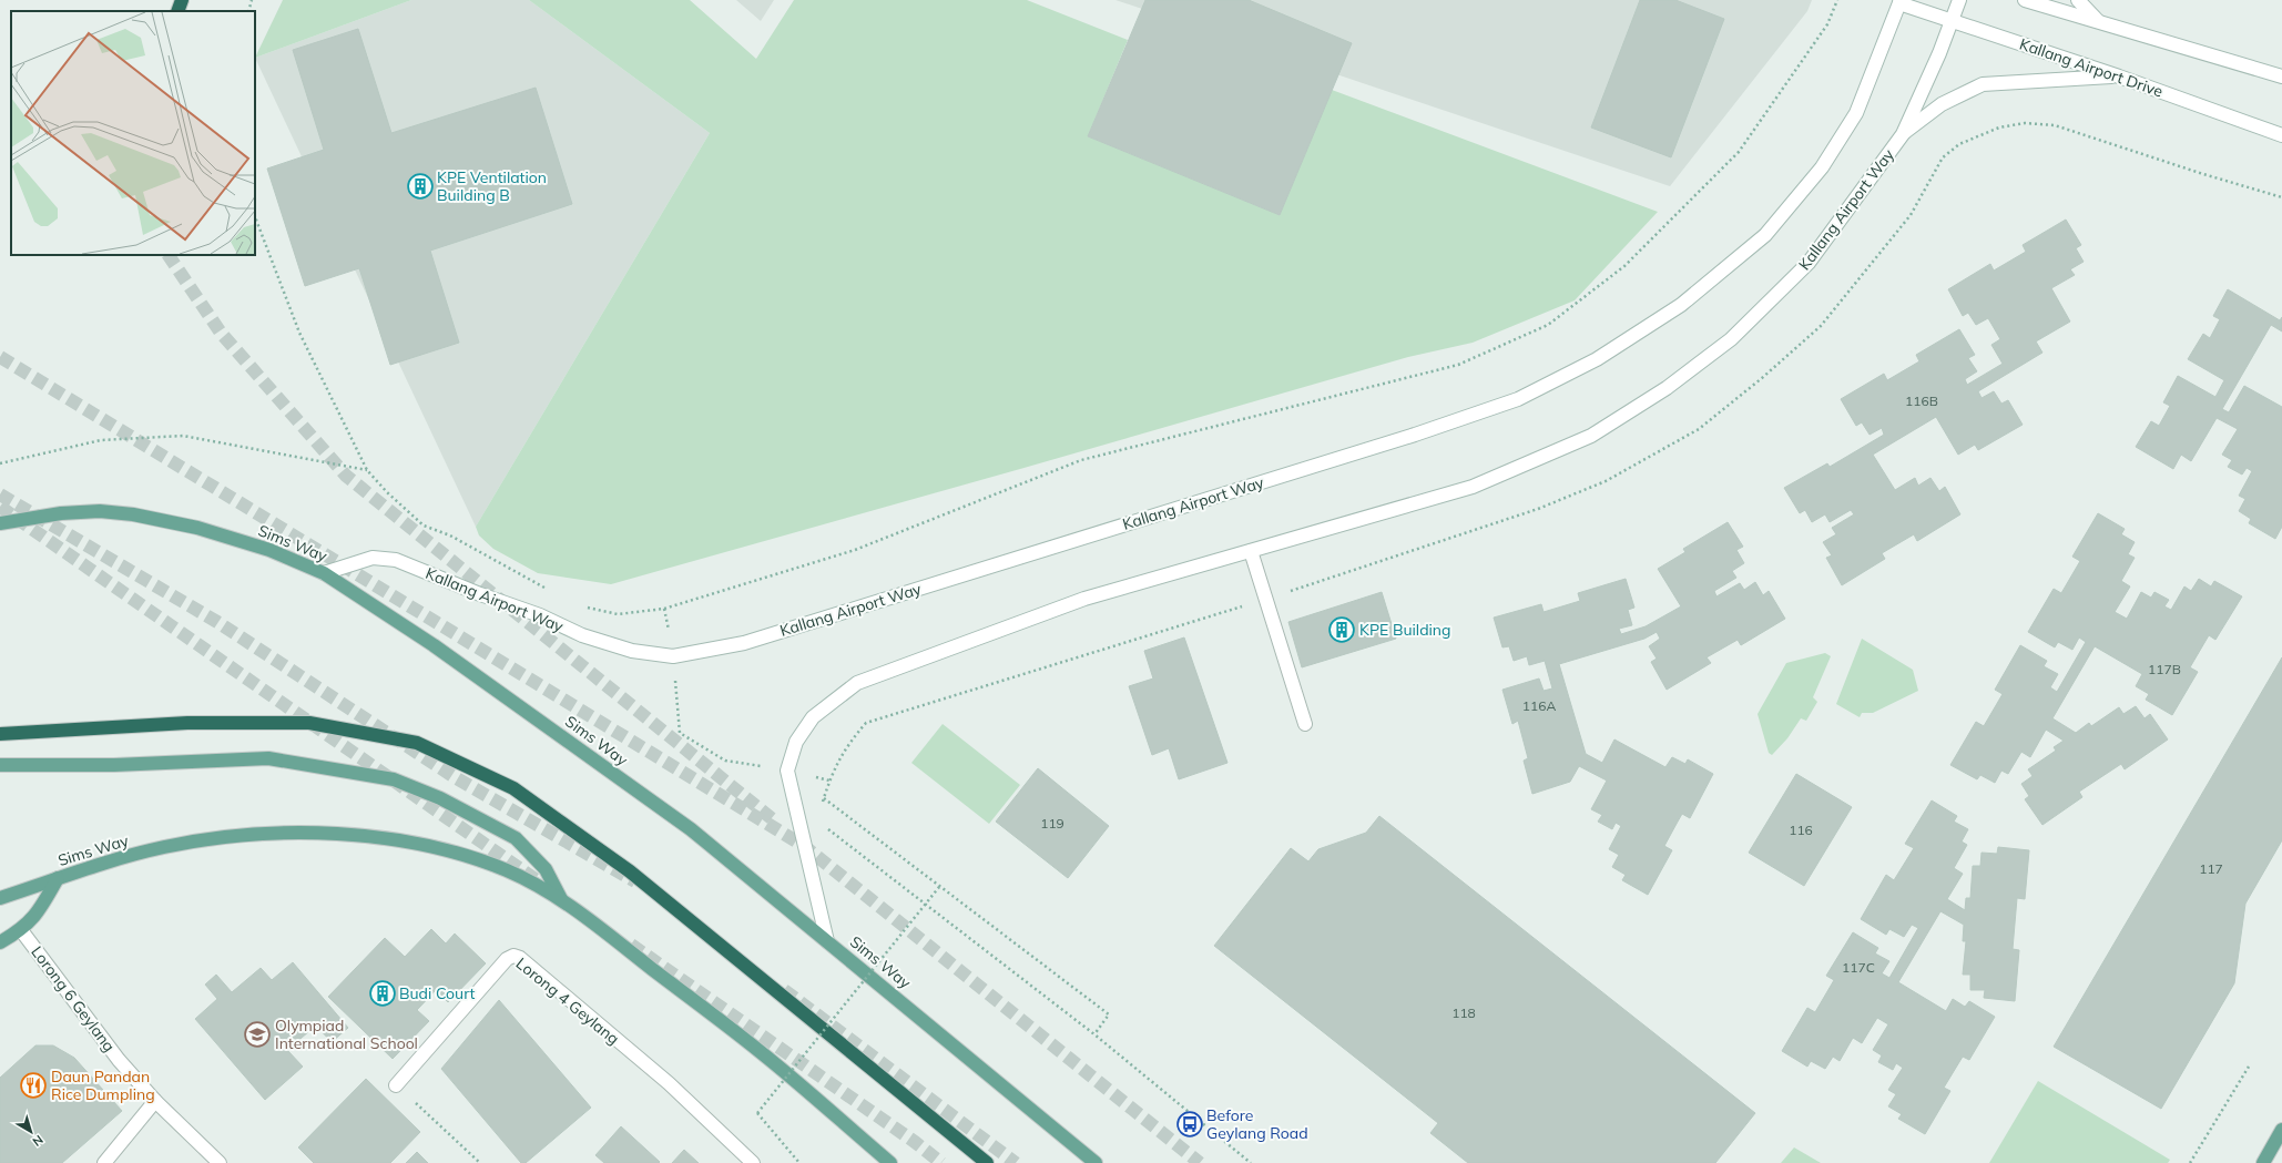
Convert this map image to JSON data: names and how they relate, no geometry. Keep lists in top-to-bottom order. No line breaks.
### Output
{"streets":{"main road":["Sims Way"],"street":["Kallang Airport Drive","Kallang Airport Way","Lorong 6 Geylang","Lorong 4 Geylang"]},"crossings":[["Kallang Airport Drive","Kallang Airport Way"],["Kallang Airport Way","Sims Way"]],"places":{"building":["KPE Ventilation Building B","KPE Building","Budi Court"],"school or university":["Olympiad International School"],"restaurant":["Daun Pandan Rice Dumpling"],"bus stop":["Before Geylang Road"]},"house_numbers":["116B","117B","116A","119","116","117","117C","118"],"north":"bottom right"}
